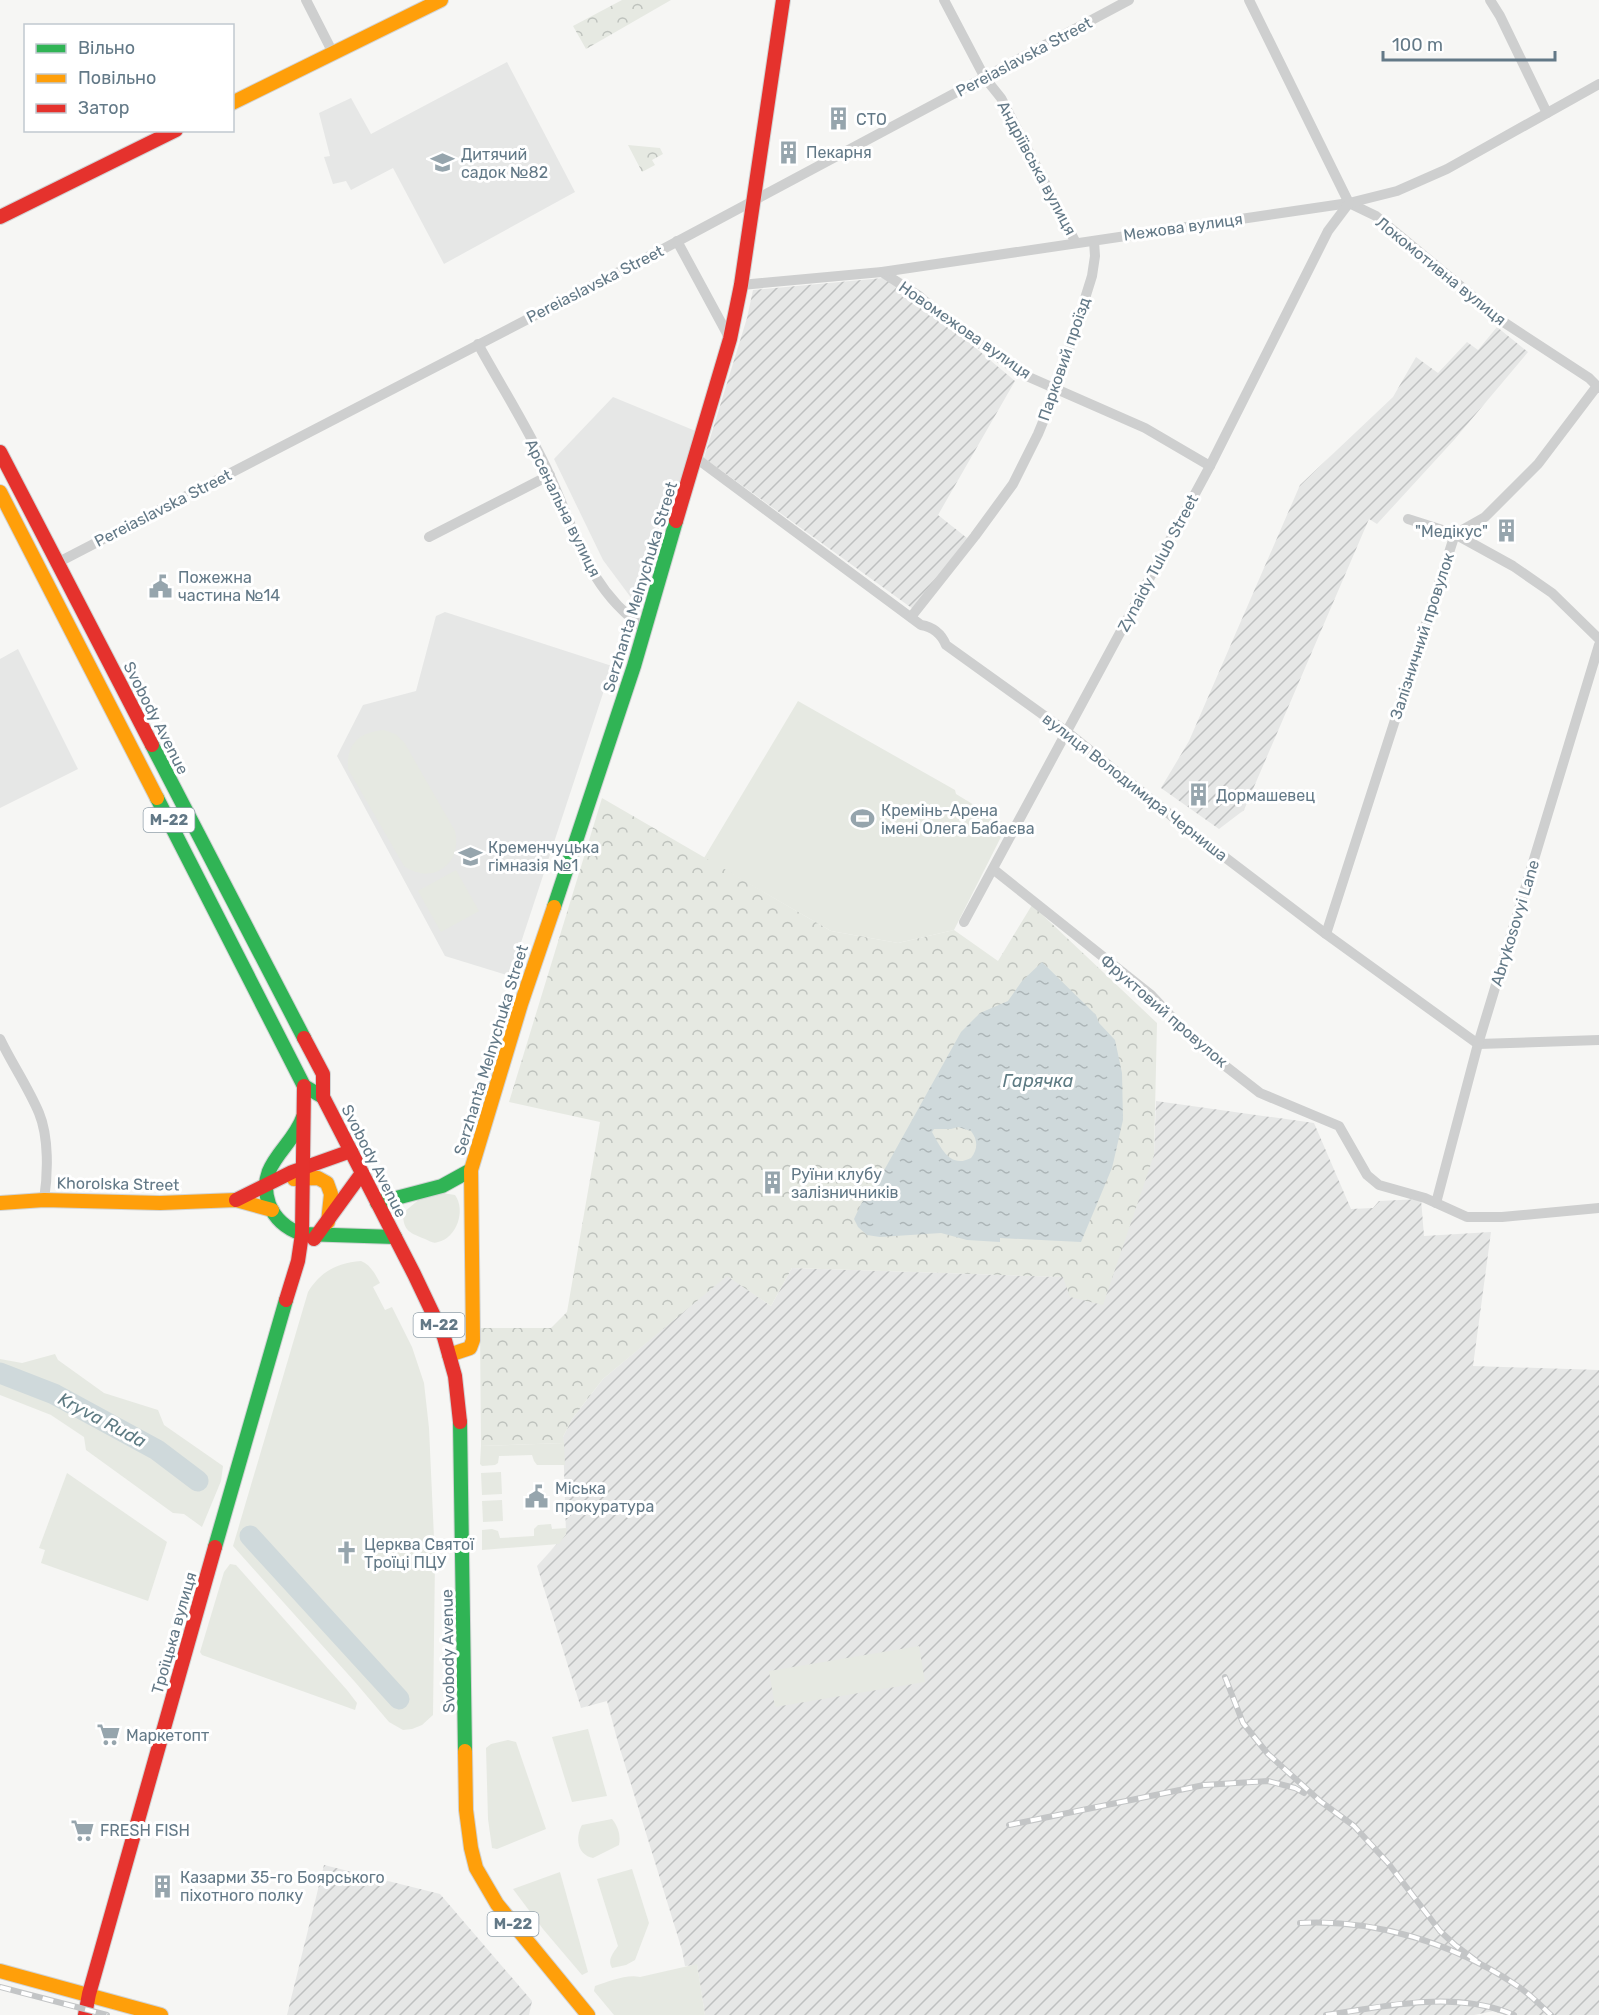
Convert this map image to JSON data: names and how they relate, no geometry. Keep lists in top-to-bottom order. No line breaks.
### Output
{"streets":{"main road":["Serzhanta Melnychuka Street","Svobody Avenue","М-22","Khorolska Street","Троїцька вулиця"],"street":["Pereiaslavska Street","Андріївська вулиця","Межова вулиця","Локомотивна вулиця","Новомежова вулиця","Парковий проїзд","Арсенальна вулиця","Zynaidy Tulub Street","Залізничний провулок","вулиця Володимира Черниша","Abrykosovyi Lane","Фруктовий провулок"]},"crossings":[["Pereiaslavska Street","Андріївська вулиця"],["Pereiaslavska Street","Арсенальна вулиця"],["Pereiaslavska Street","Serzhanta Melnychuka Street"],["Pereiaslavska Street","Svobody Avenue"],["Pereiaslavska Street","М-22"],["Андріївська вулиця","Межова вулиця"],["Межова вулиця","Локомотивна вулиця"],["Межова вулиця","Новомежова вулиця"],["Межова вулиця","Парковий проїзд"],["Межова вулиця","Zynaidy Tulub Street"],["Межова вулиця","Serzhanta Melnychuka Street"],["Локомотивна вулиця","Zynaidy Tulub Street"],["Локомотивна вулиця","Залізничний провулок"],["Новомежова вулиця","Парковий проїзд"],["Новомежова вулиця","Zynaidy Tulub Street"],["Парковий проїзд","вулиця Володимира Черниша"],["Арсенальна вулиця","Serzhanta Melnychuka Street"],["Zynaidy Tulub Street","вулиця Володимира Черниша"],["Zynaidy Tulub Street","Фруктовий провулок"],["Serzhanta Melnychuka Street","Svobody Avenue"],["Serzhanta Melnychuka Street","вулиця Володимира Черниша"],["Залізничний провулок","вулиця Володимира Черниша"],["Svobody Avenue","М-22"],["вулиця Володимира Черниша","Abrykosovyi Lane"],["Abrykosovyi Lane","Фруктовий провулок"]],"water":["Гарячка","Kryva Ruda"],"places":{"building":["СТО","Пекарня","\"Медікус\"","Дормашевец","Руїни клубу залізничників","Казарми 35-го Боярського піхотного полку"],"school or university":["Дитячий садок №82","Кременчуцька гімназія №1"],"public building":["Пожежна частина №14","Міська прокуратура"],"sports":["Кремінь-Арена імені Олега Бабаєва"],"church":["Церква Святої Троїці ПЦУ"],"supermarket":["Маркетопт","FRESH FISH"]},"legend":["Вільно","Повільно","Затор"],"scale_bar":"100 m"}
